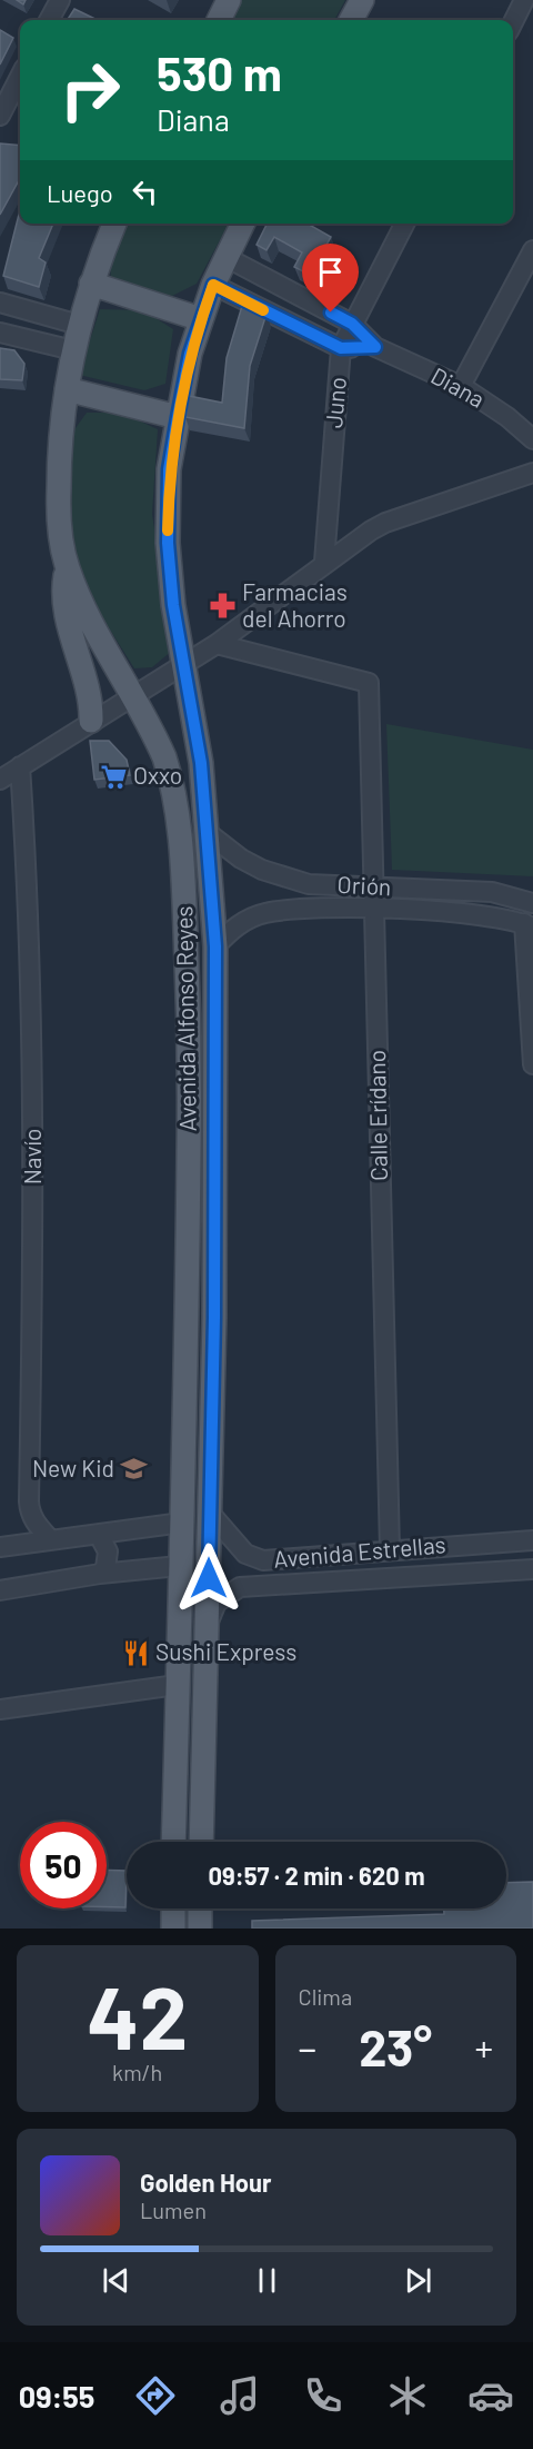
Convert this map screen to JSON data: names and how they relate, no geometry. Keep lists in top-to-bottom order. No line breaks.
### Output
{"streets":{"main road":["Avenida Alfonso Reyes"],"street":["Diana","Juno","Orión","Calle Erídano","Navío","Avenida Estrellas"]},"crossings":[["Diana","Juno"],["Diana","Avenida Alfonso Reyes"],["Orión","Avenida Alfonso Reyes"],["Orión","Calle Erídano"],["Avenida Alfonso Reyes","Avenida Estrellas"],["Calle Erídano","Avenida Estrellas"]],"places":{"pharmacy":["Farmacias del Ahorro"],"supermarket":["Oxxo"],"school or university":["New Kid"],"restaurant":["Sushi Express"]},"page":{"turn":["530 m","Diana"],"then":"Luego","limit":"50","trip":"09:57 · 2 min · 620 m","tile":[["42","km/h"],"Clima"],"heat":["−","23°","+"],"song":["Golden Hour","Lumen"],"tabs":"09:55"}}
